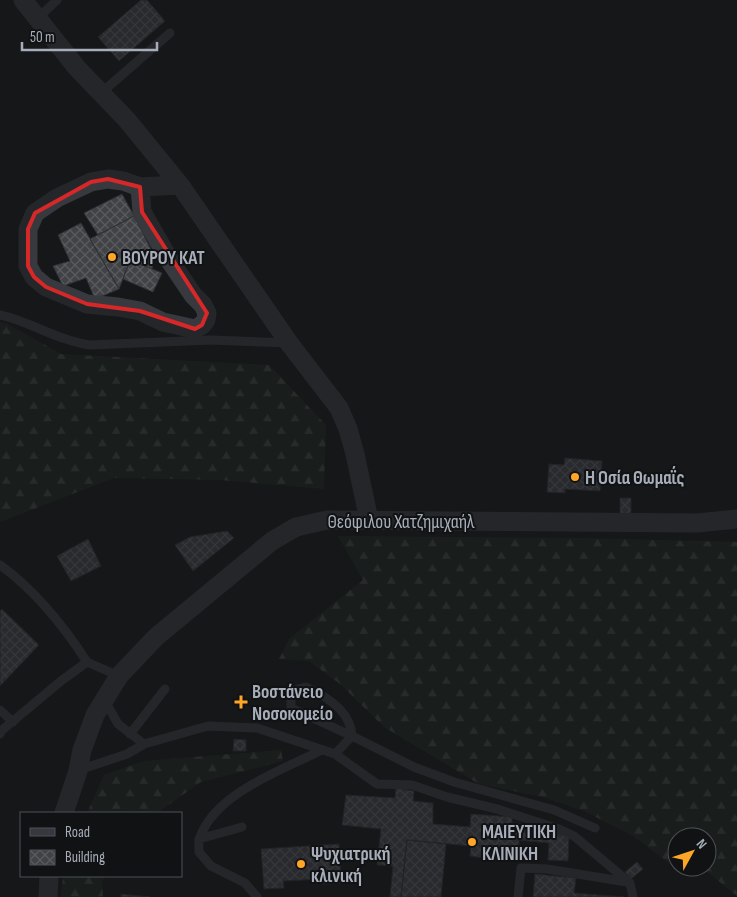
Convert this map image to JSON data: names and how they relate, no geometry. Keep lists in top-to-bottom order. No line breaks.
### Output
{"streets":{"street":["Θεόφιλου Χατζημιχαήλ"]},"places":{"other":["ΒΟΥΡΟΥ ΚΑΤ","Η Οσία Θωμαΐς","ΜΑΙΕΥΤΙΚΗ ΚΛΙΝΙΚΗ","Ψυχιατρική κλινική"],"health":["Βοστάνειο Νοσοκομείο"]},"legend":["Road","Building"],"scale_bar":"50 m","north":"top right"}
